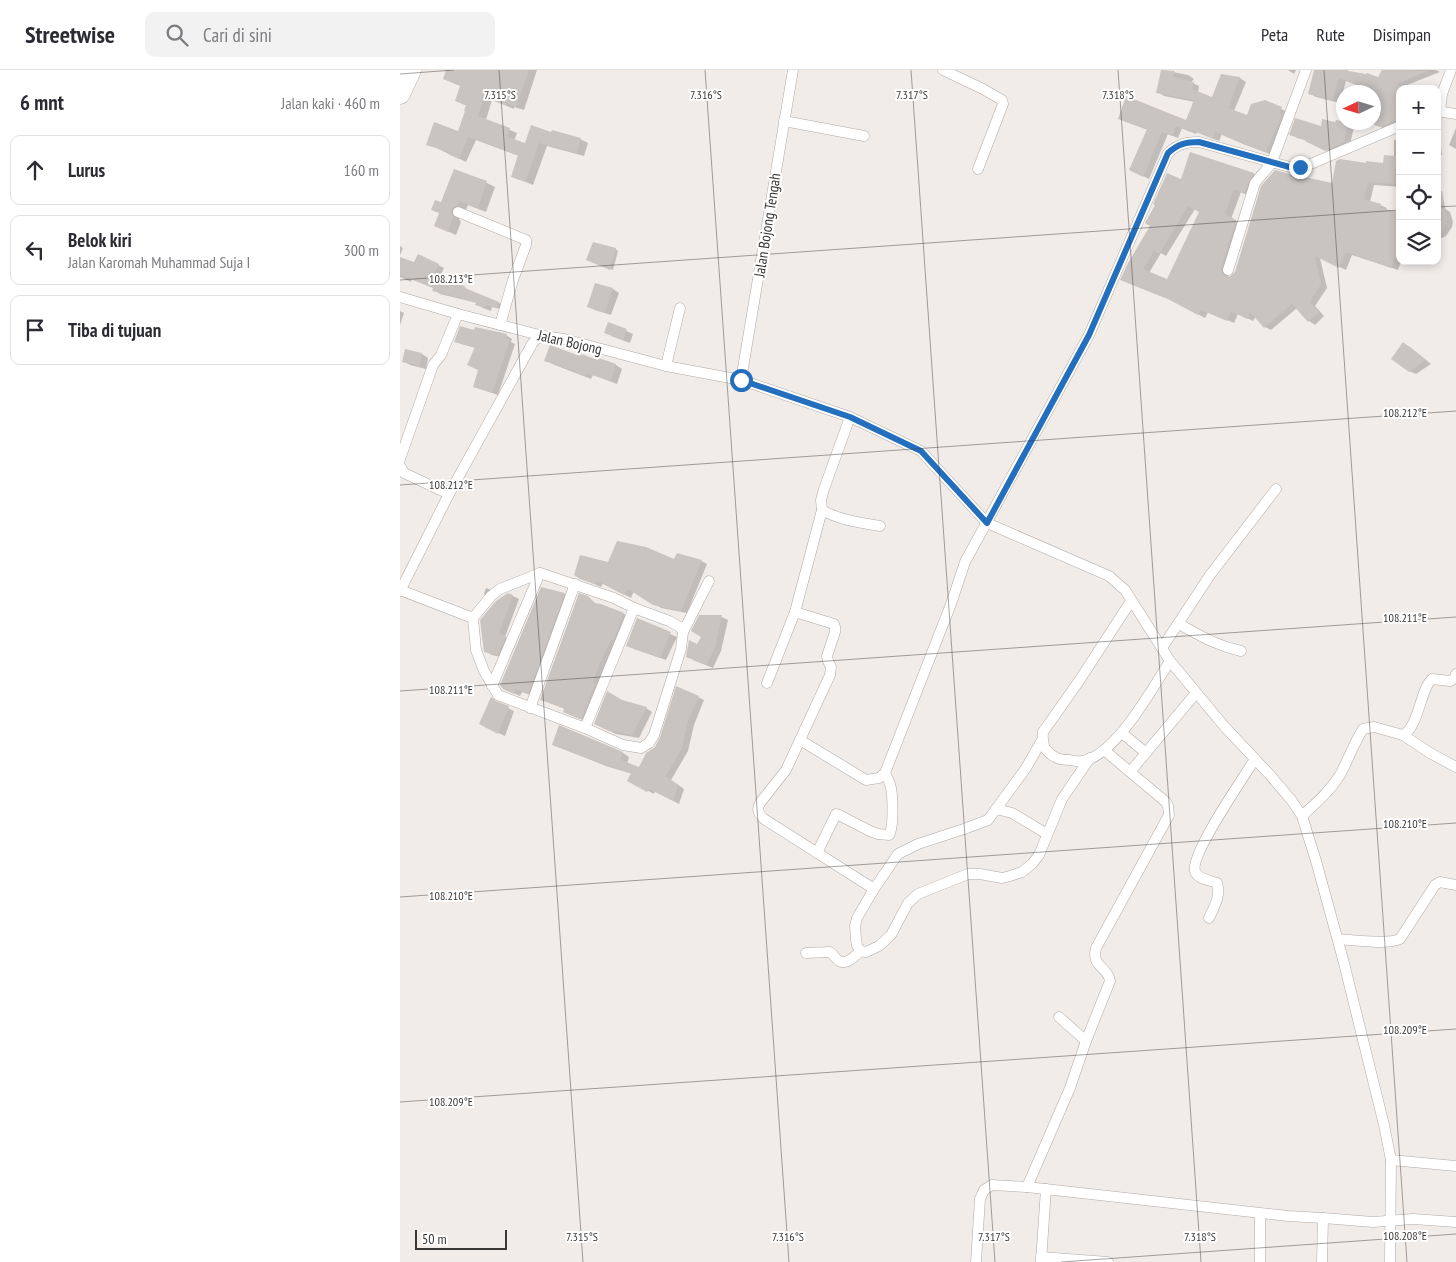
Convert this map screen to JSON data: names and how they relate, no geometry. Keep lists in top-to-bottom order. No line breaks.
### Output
{"streets":{"street":["Jalan Bojong Tengah","Jalan Bojong"]},"crossings":[["Jalan Bojong Tengah","Jalan Bojong"]],"scale_bar":"50 m","north":"left","page":{"header":"Streetwise","search":"Cari di sini","nav":["Peta","Rute","Disimpan"],"heading":["6 mnt","Jalan kaki · 460 m"],"map_buttons":["+","−"],"list":[["Lurus","160 m"],["Belok kiri","Jalan Karomah Muhammad Suja I","300 m"],"Tiba di tujuan"],"scale":"50 m"},"coordinates":["7.315°S","7.316°S","7.317°S","7.318°S","108.213°E","108.212°E","108.211°E","108.210°E","108.209°E","108.208°E"]}
